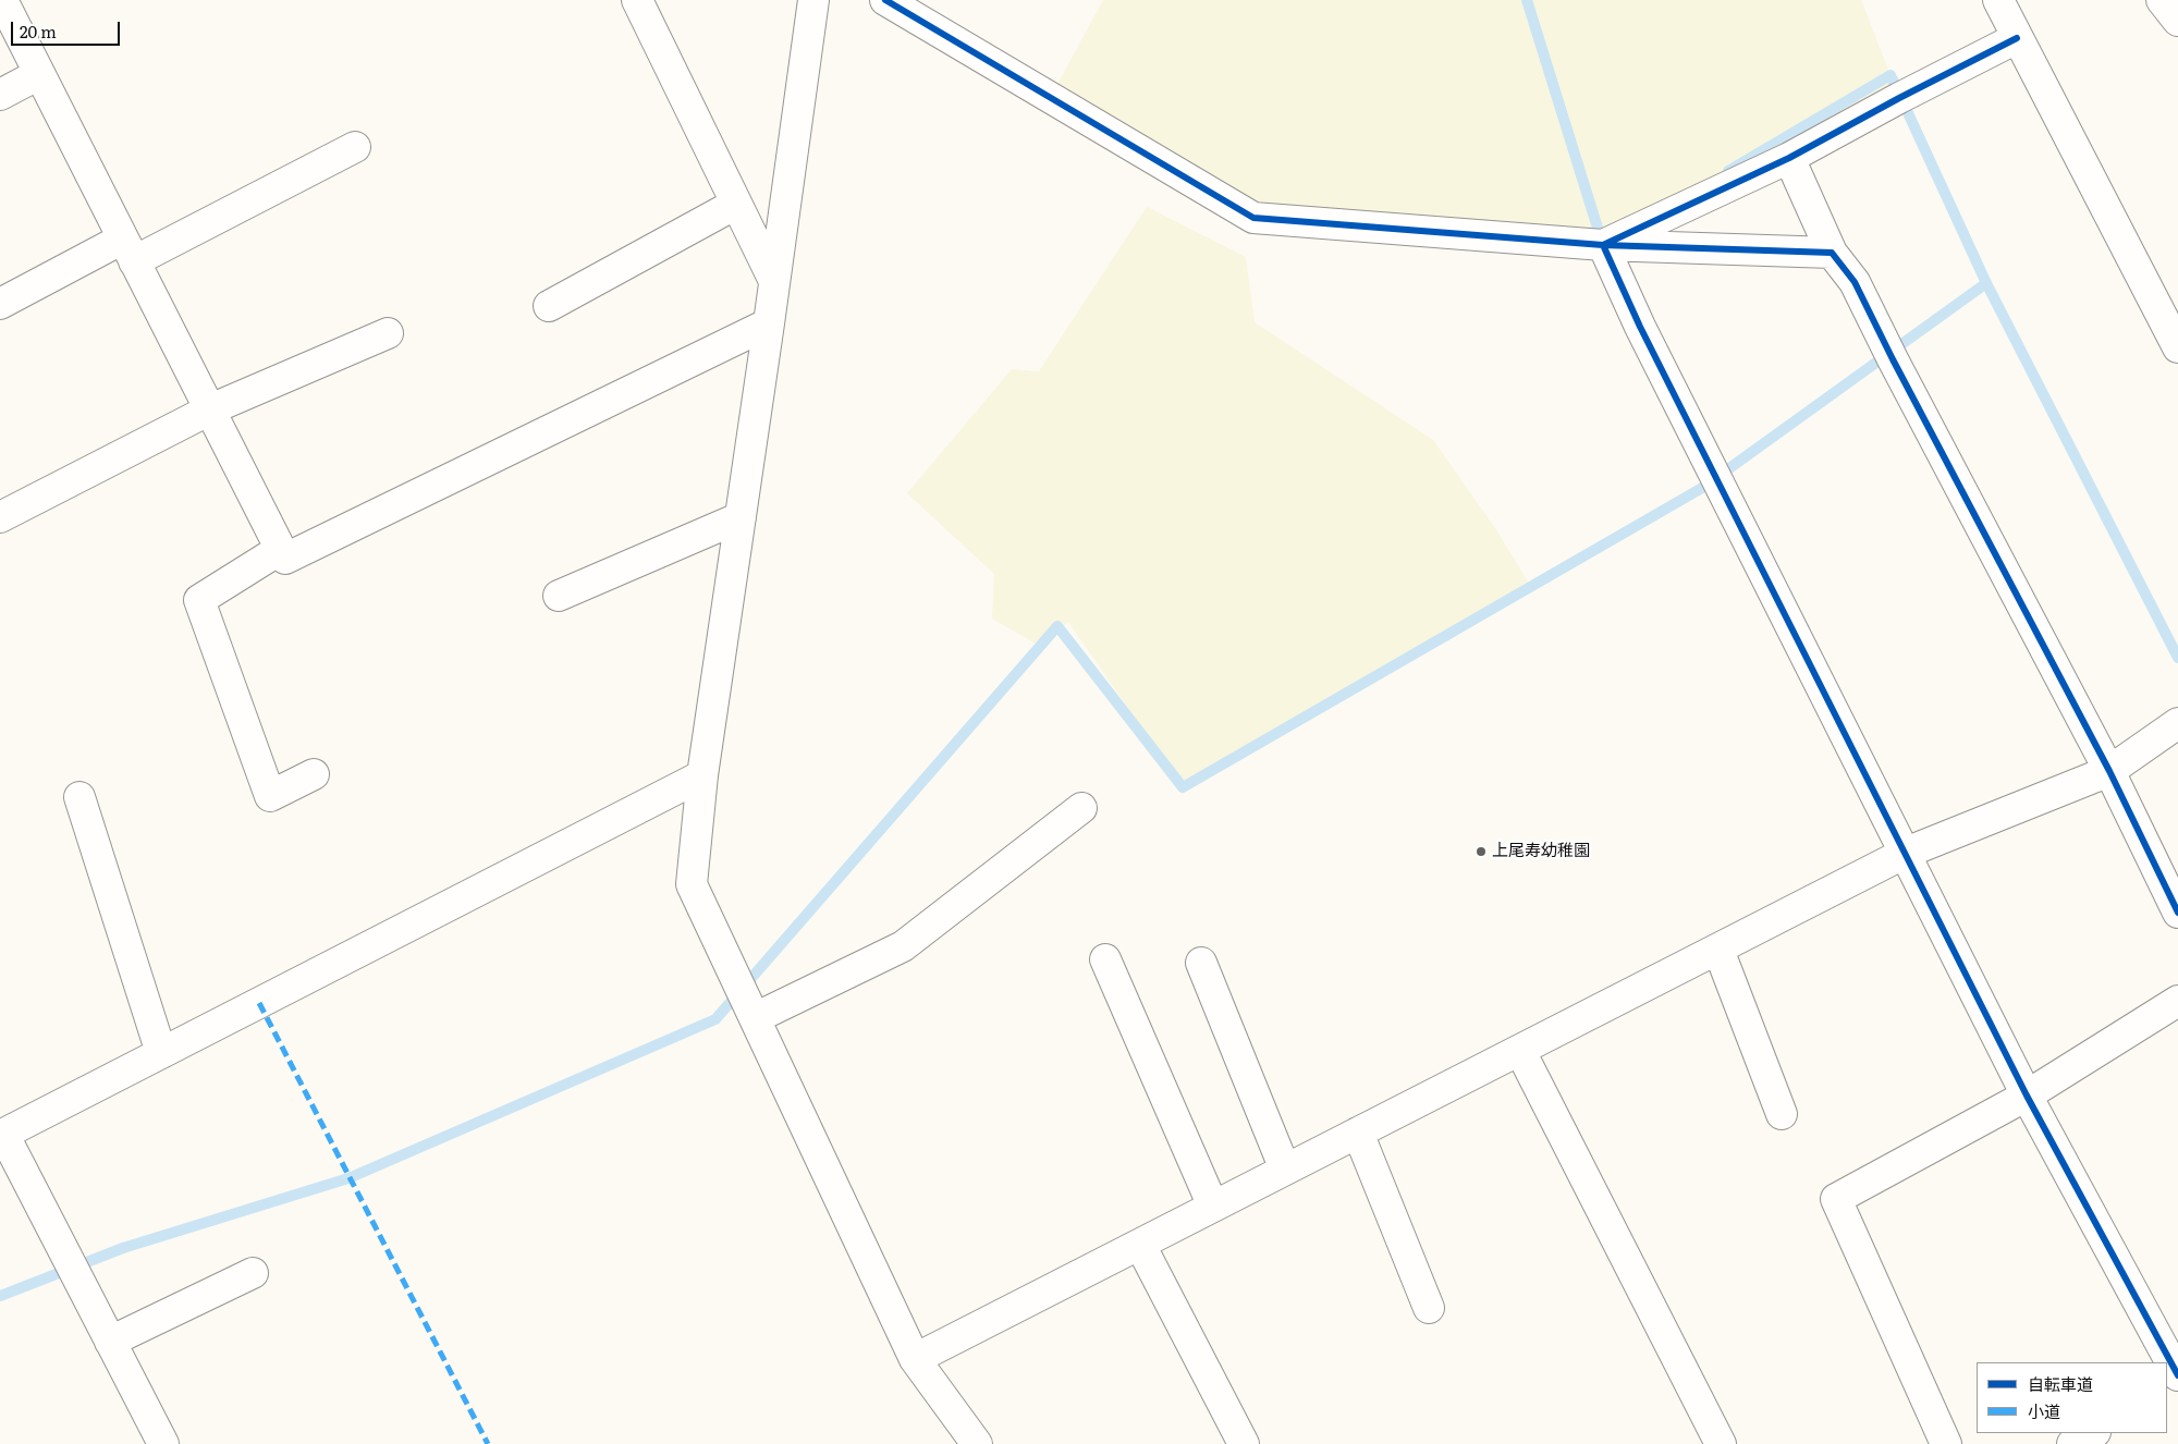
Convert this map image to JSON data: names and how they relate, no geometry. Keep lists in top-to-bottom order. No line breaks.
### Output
{"places":["上尾寿幼稚園"],"legend":["自転車道","小道"],"scale_bar":"20 m"}
